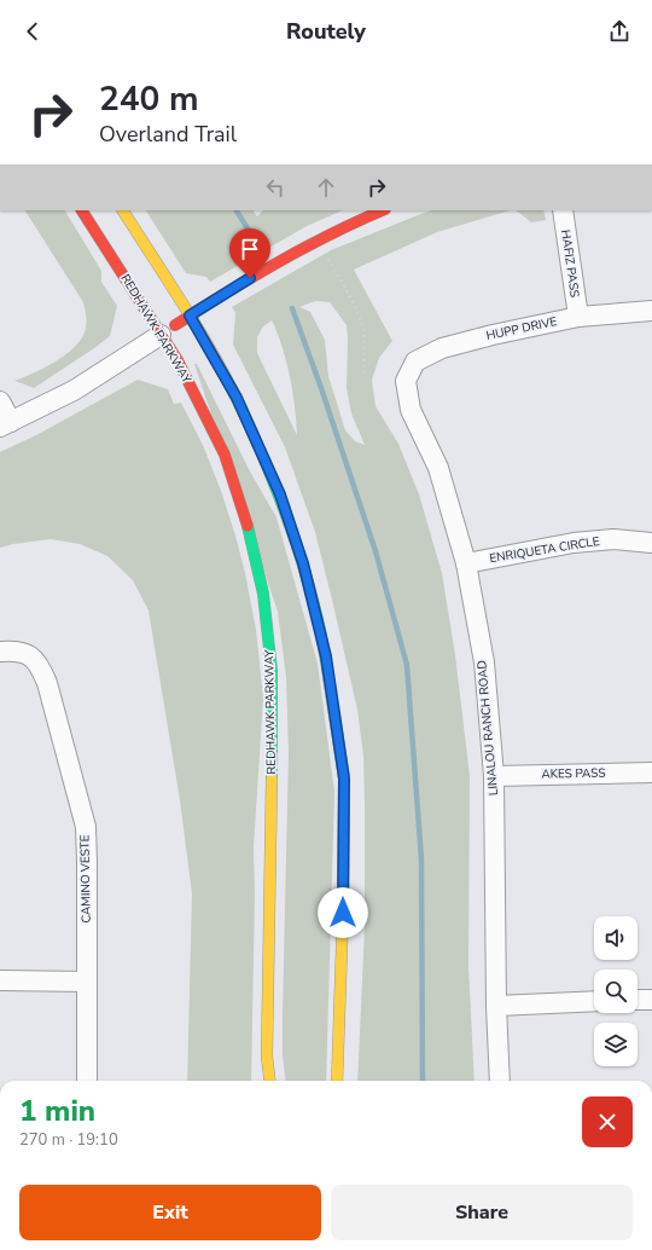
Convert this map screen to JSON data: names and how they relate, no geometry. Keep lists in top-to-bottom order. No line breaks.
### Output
{"streets":{"main road":["REDHAWK PARKWAY"],"street":["HAFIZ PASS","HUPP DRIVE","ENRIQUETA CIRCLE","LINALOU RANCH ROAD","AKES PASS","CAMINO VESTE"]},"crossings":[["HAFIZ PASS","HUPP DRIVE"],["HUPP DRIVE","LINALOU RANCH ROAD"],["ENRIQUETA CIRCLE","LINALOU RANCH ROAD"],["LINALOU RANCH ROAD","AKES PASS"]],"page":{"header":"Routely","turn":["240 m","Overland Trail"],"heading":["1 min","270 m · 19:10"],"buttons":["Exit","Share"]}}
